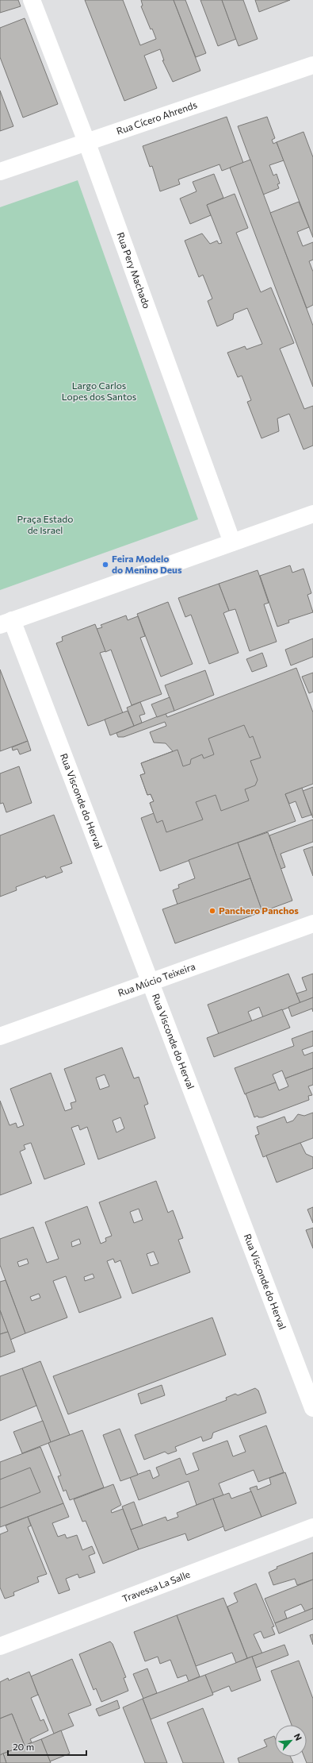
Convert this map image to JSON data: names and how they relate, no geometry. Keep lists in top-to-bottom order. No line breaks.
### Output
{"streets":{"street":["Rua Cícero Ahrends","Rua Pery Machado","Rua Visconde do Herval","Rua Múcio Teixeira","Travessa La Salle"]},"crossings":[["Rua Cícero Ahrends","Rua Pery Machado"],["Rua Visconde do Herval","Rua Múcio Teixeira"]],"parks":["Largo Carlos Lopes dos Santos","Praça Estado de Israel"],"places":["Feira Modelo do Menino Deus","Panchero Panchos"],"scale_bar":"20 m","north":"top right"}
